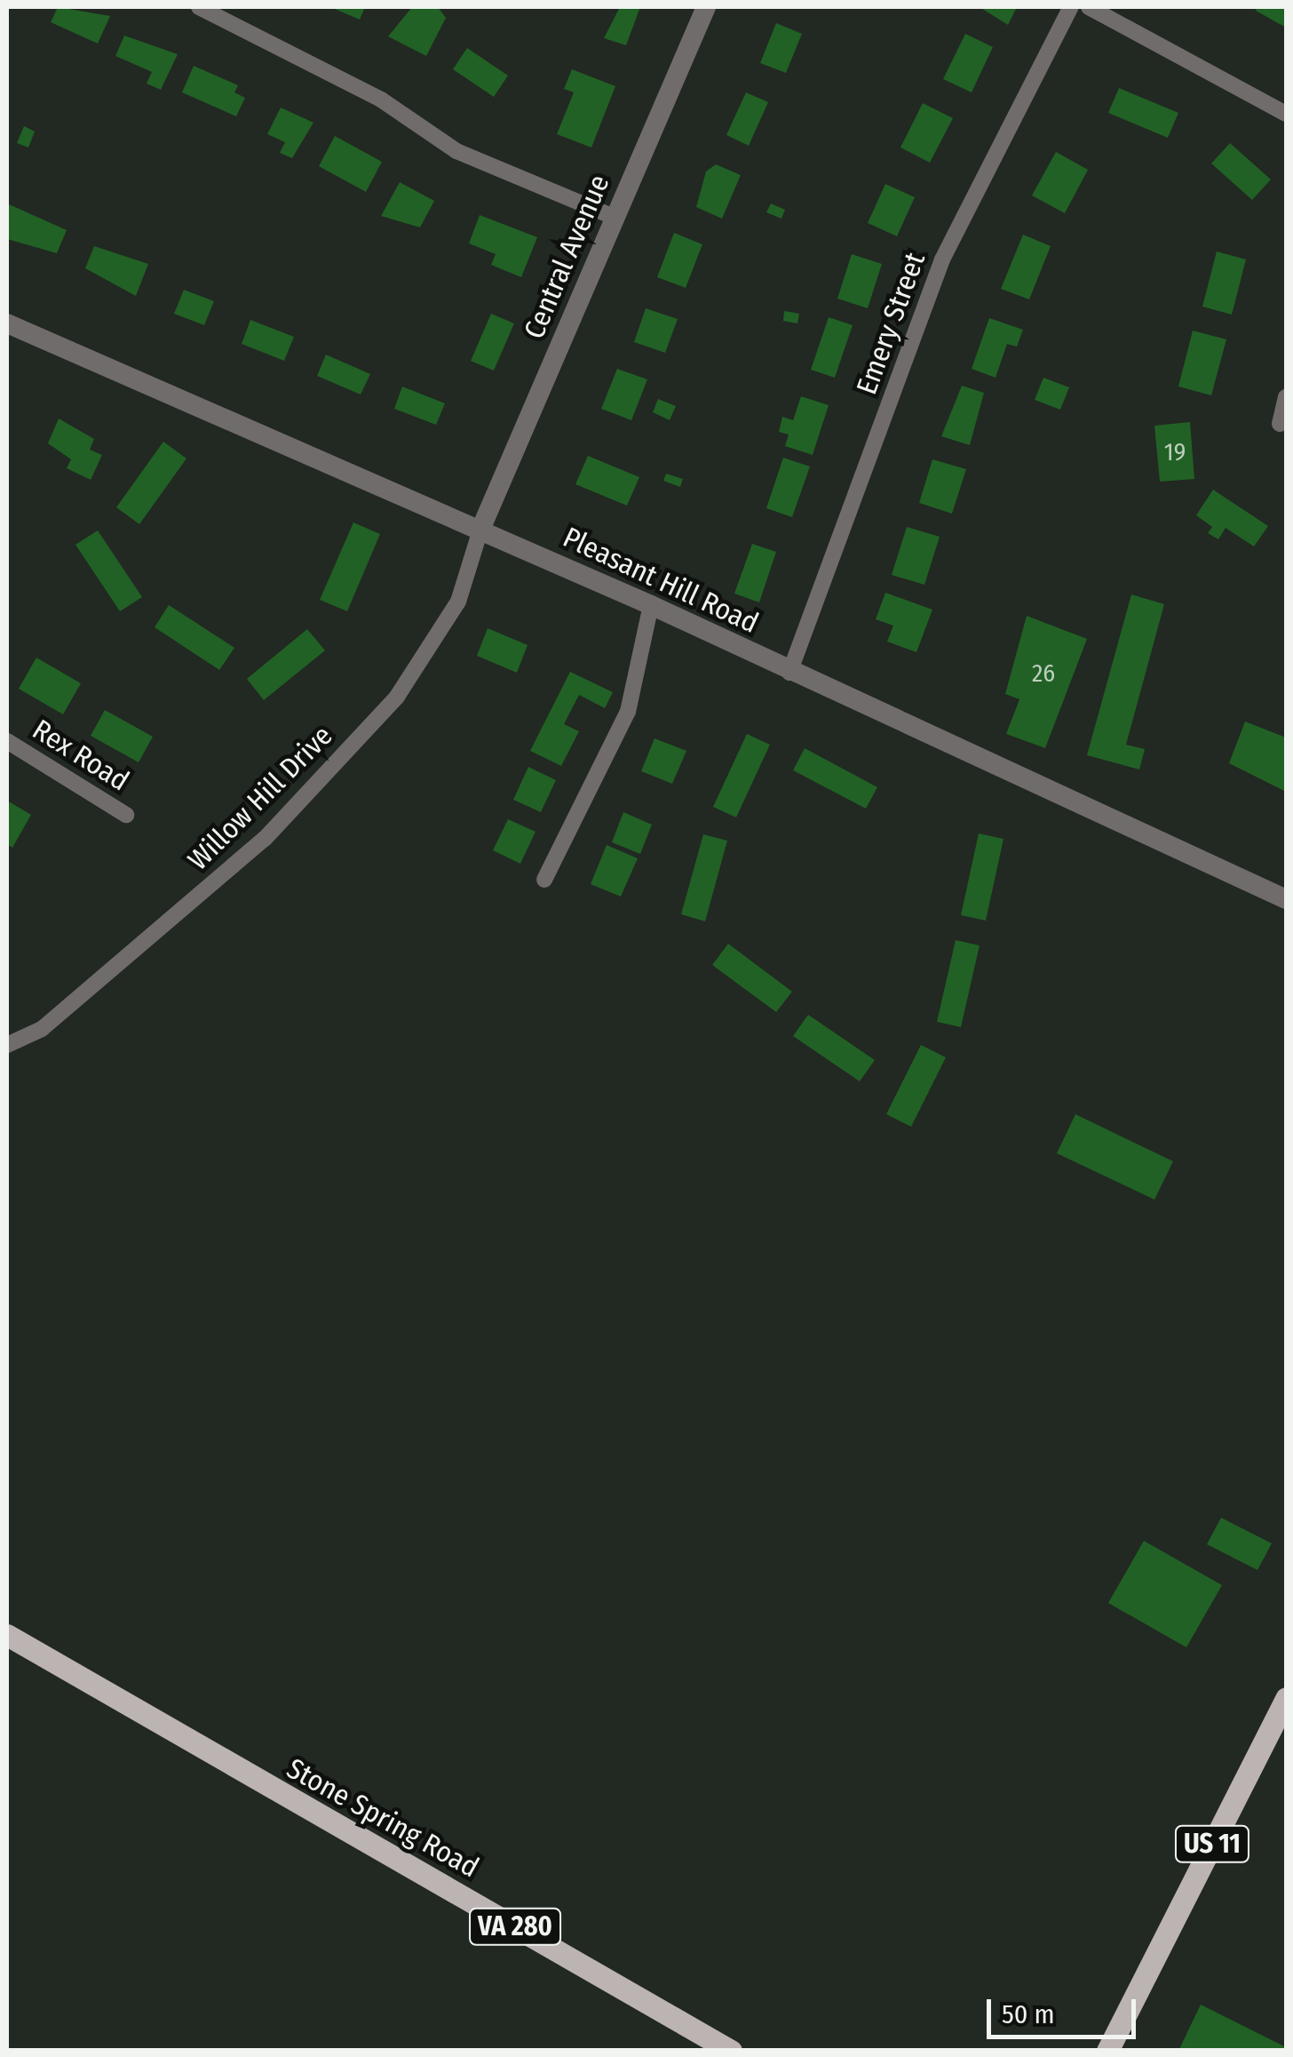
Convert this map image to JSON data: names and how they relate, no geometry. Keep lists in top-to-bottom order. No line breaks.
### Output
{"streets":{"main road":["Stone Spring Road","US 11","VA 280"],"street":["Central Avenue","Emery Street","Pleasant Hill Road","Rex Road","Willow Hill Drive"]},"crossings":[["Central Avenue","Pleasant Hill Road"],["Central Avenue","Willow Hill Drive"],["Emery Street","Pleasant Hill Road"],["Pleasant Hill Road","Willow Hill Drive"]],"house_numbers":["19","26"],"scale_bar":"50 m"}
